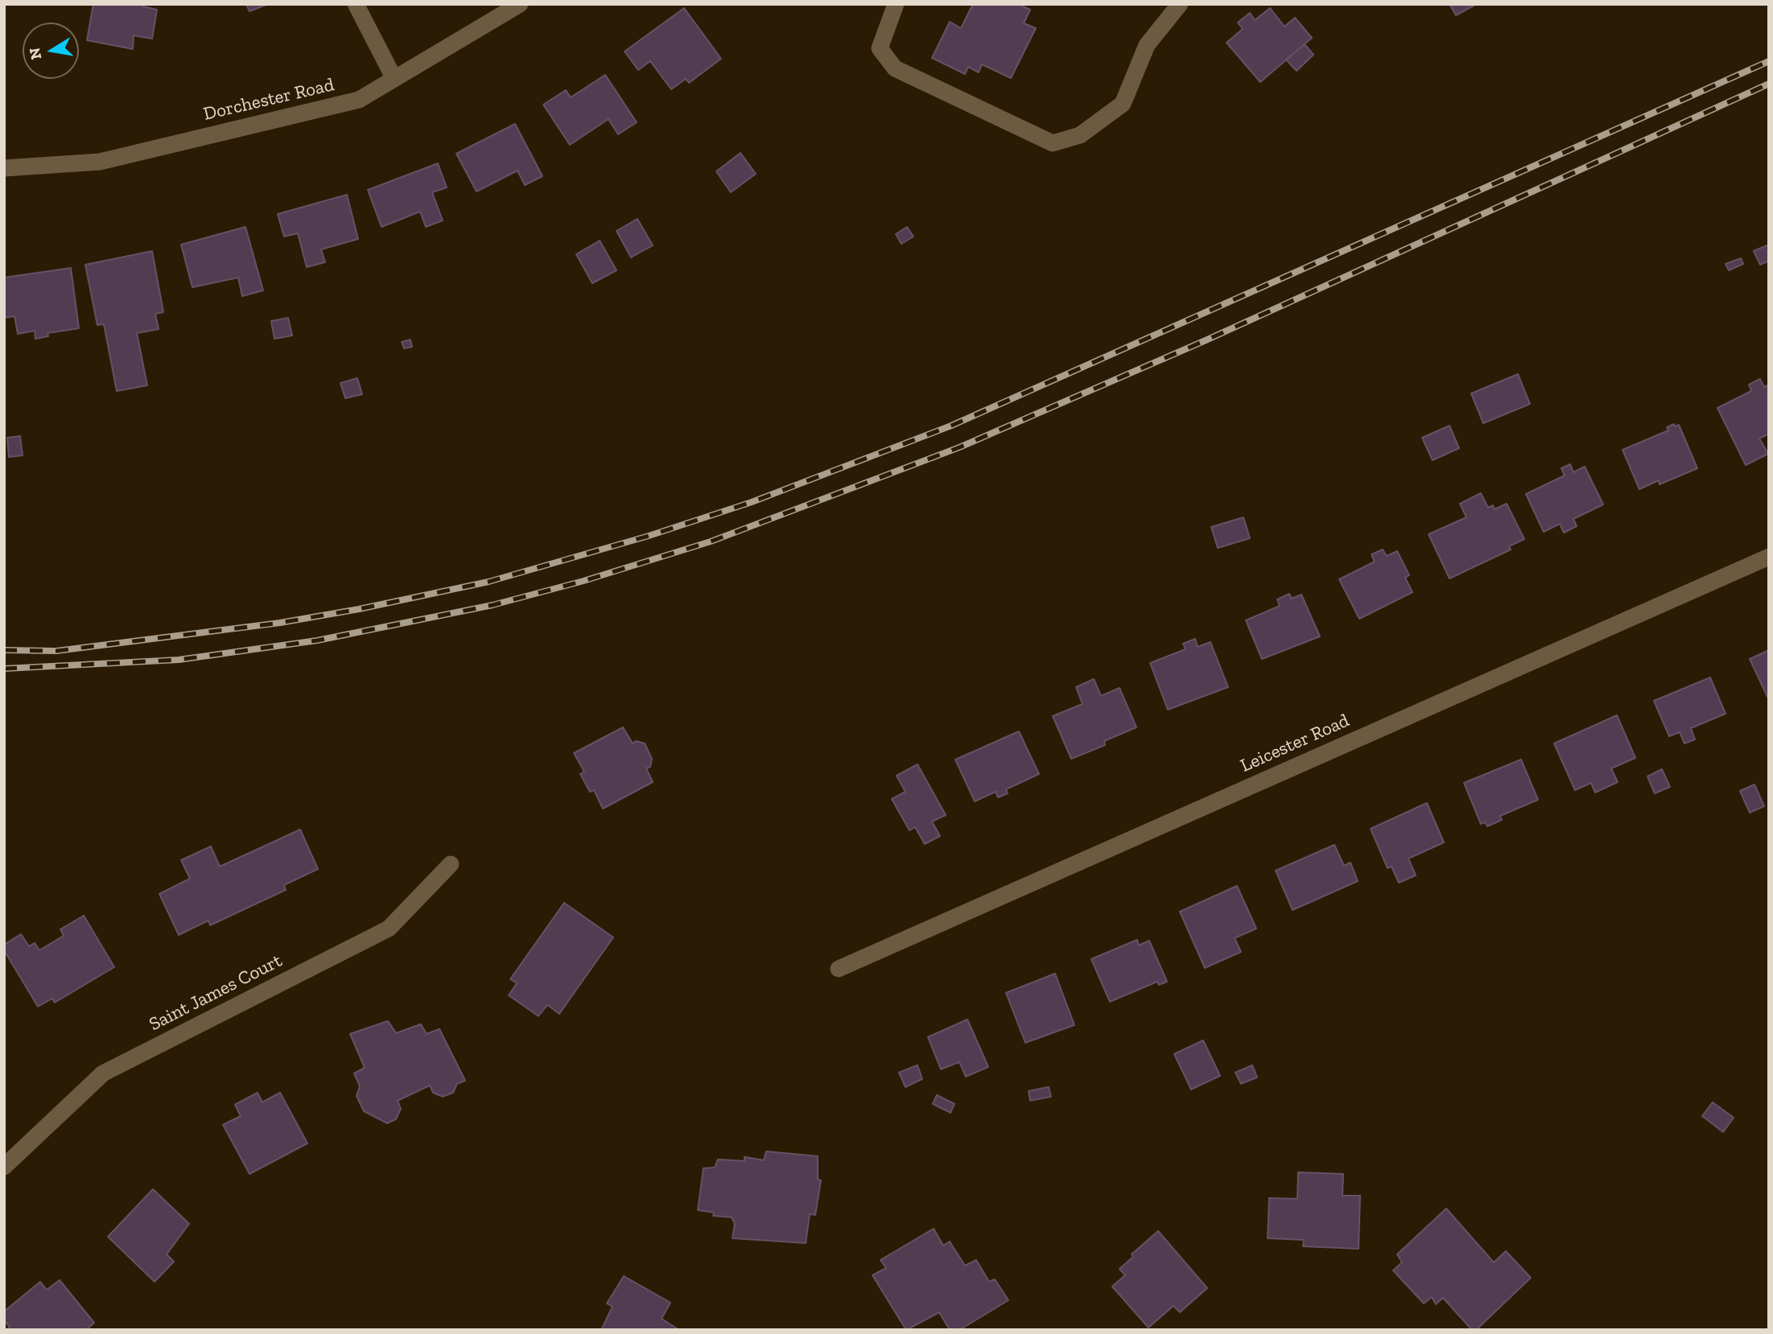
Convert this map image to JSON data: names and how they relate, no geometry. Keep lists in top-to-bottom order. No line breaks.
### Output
{"streets":{"street":["Dorchester Road","Leicester Road","Saint James Court"]},"north":"left"}
